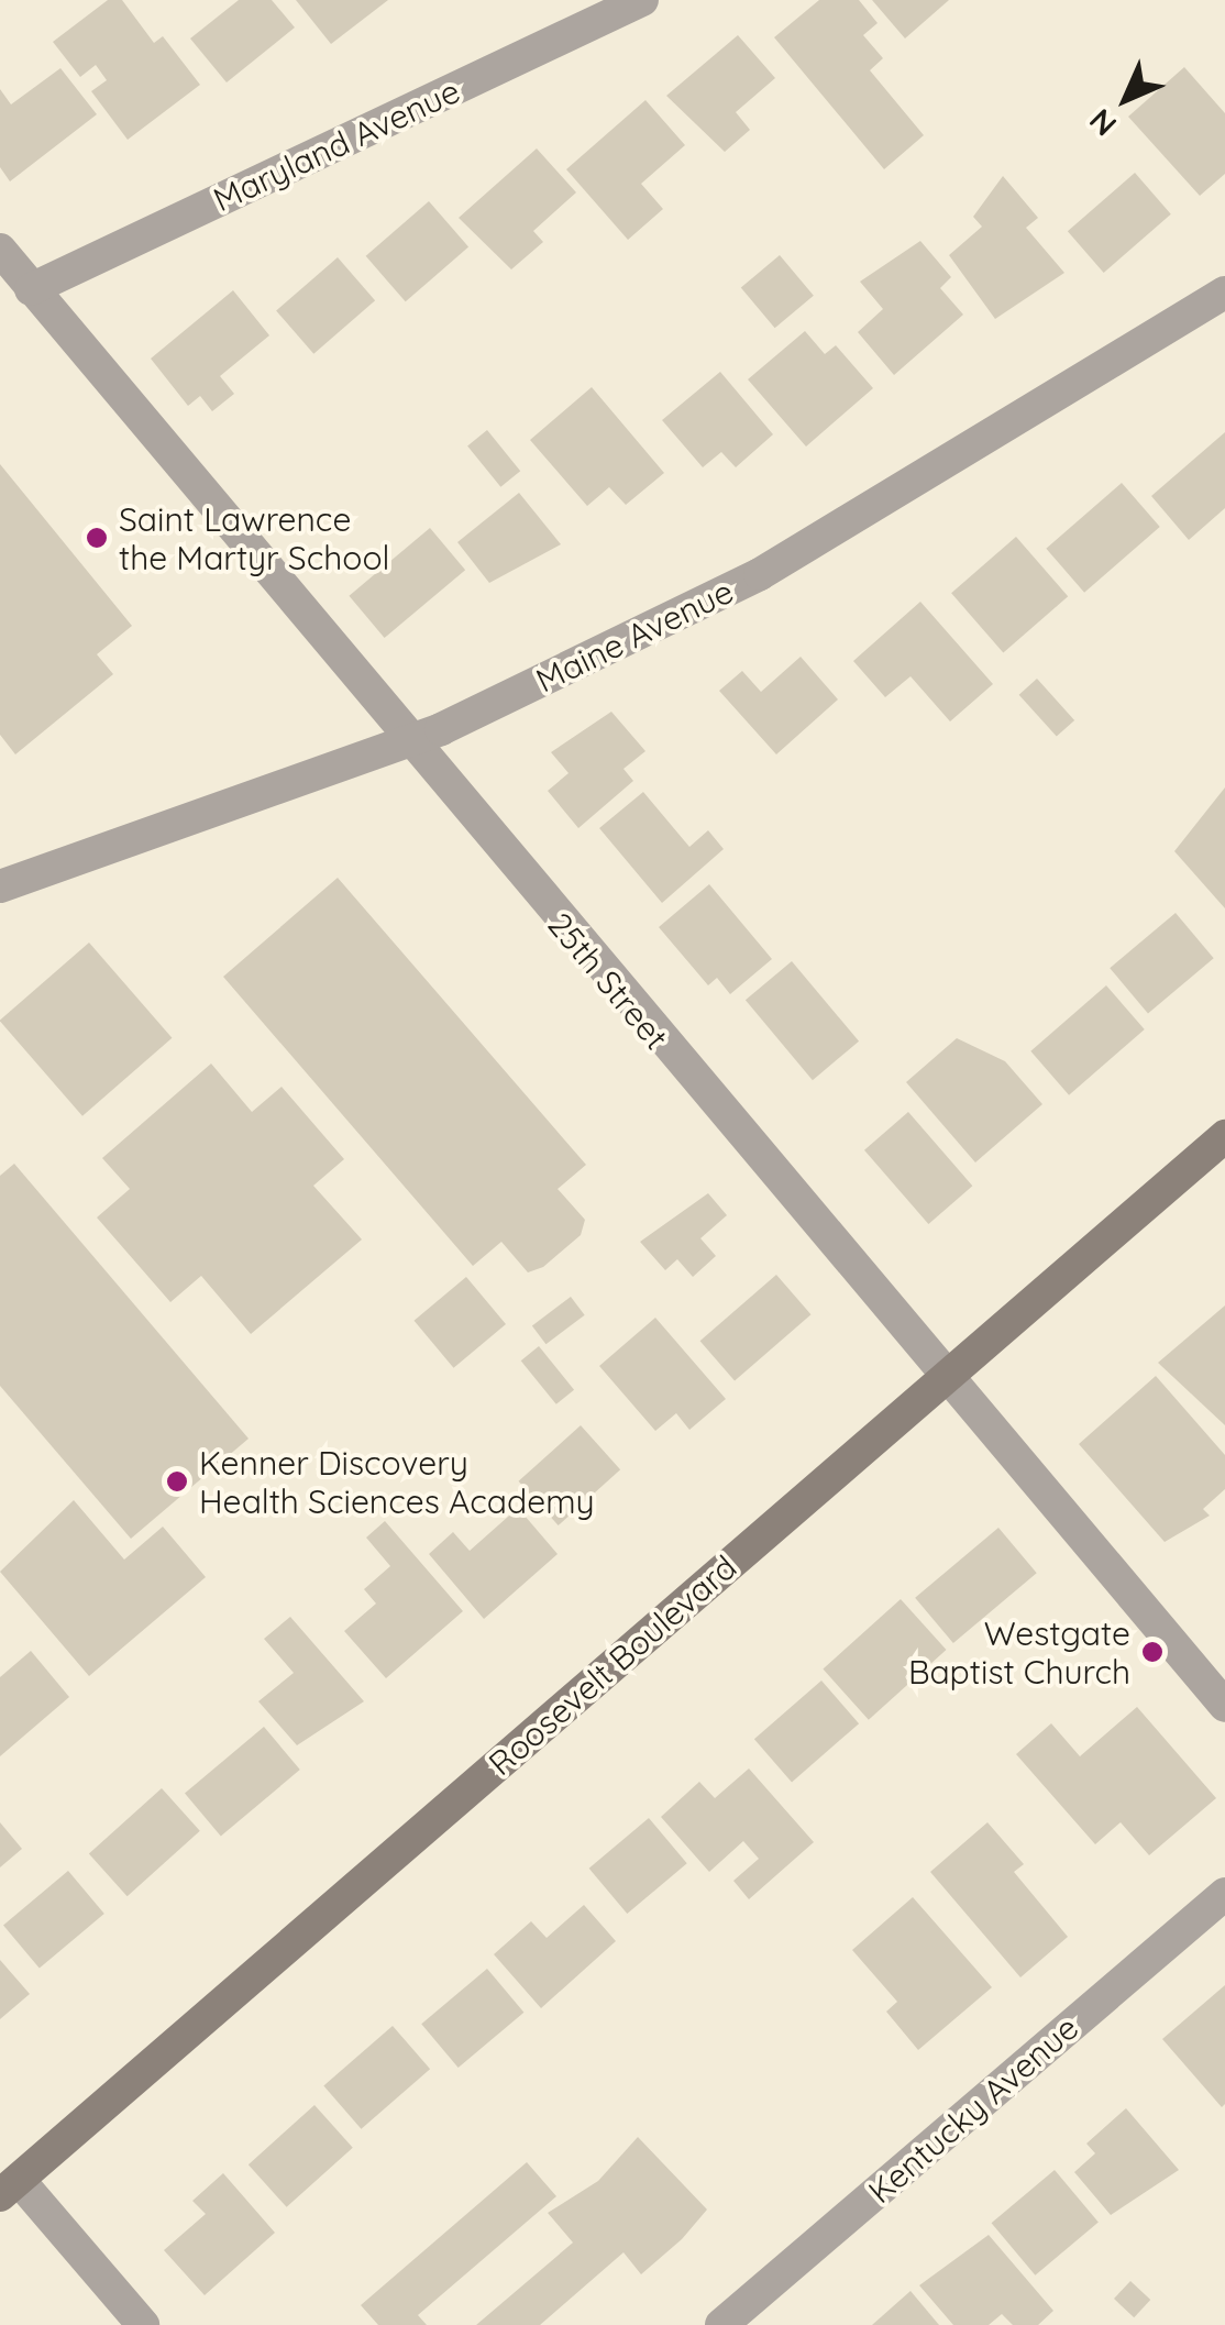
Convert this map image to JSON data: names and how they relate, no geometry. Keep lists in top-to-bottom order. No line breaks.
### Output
{"streets":{"street":["Maryland Avenue","Maine Avenue","25th Street","Roosevelt Boulevard","Kentucky Avenue"]},"crossings":[["Maryland Avenue","25th Street"],["Maine Avenue","25th Street"],["25th Street","Roosevelt Boulevard"]],"places":["Saint Lawrence the Martyr School","Kenner Discovery Health Sciences Academy","Westgate Baptist Church"],"north":"bottom left"}
